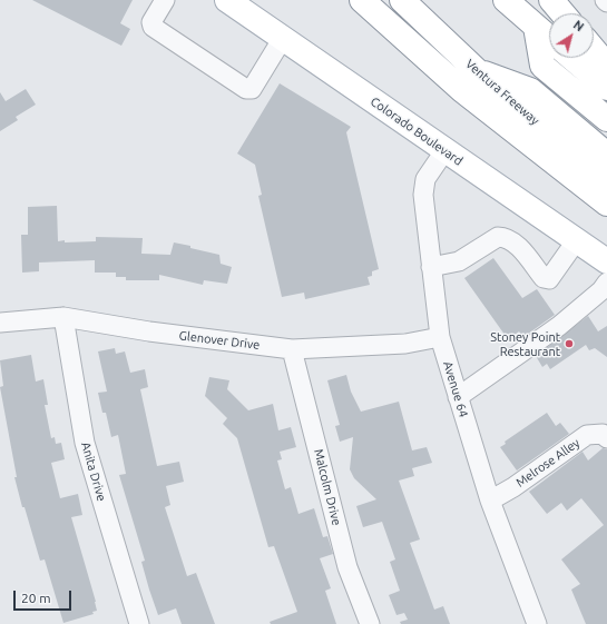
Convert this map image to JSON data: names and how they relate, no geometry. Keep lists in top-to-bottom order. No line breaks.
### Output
{"streets":{"main road":["Ventura Freeway","Colorado Boulevard"],"street":["Glenover Drive","Avenue 64","Melrose Alley","Anita Drive","Malcolm Drive"]},"crossings":[["Colorado Boulevard","Avenue 64"],["Glenover Drive","Avenue 64"],["Glenover Drive","Anita Drive"],["Glenover Drive","Malcolm Drive"],["Avenue 64","Melrose Alley"]],"places":["Stoney Point Restaurant"],"scale_bar":"20 m","north":"top right"}
